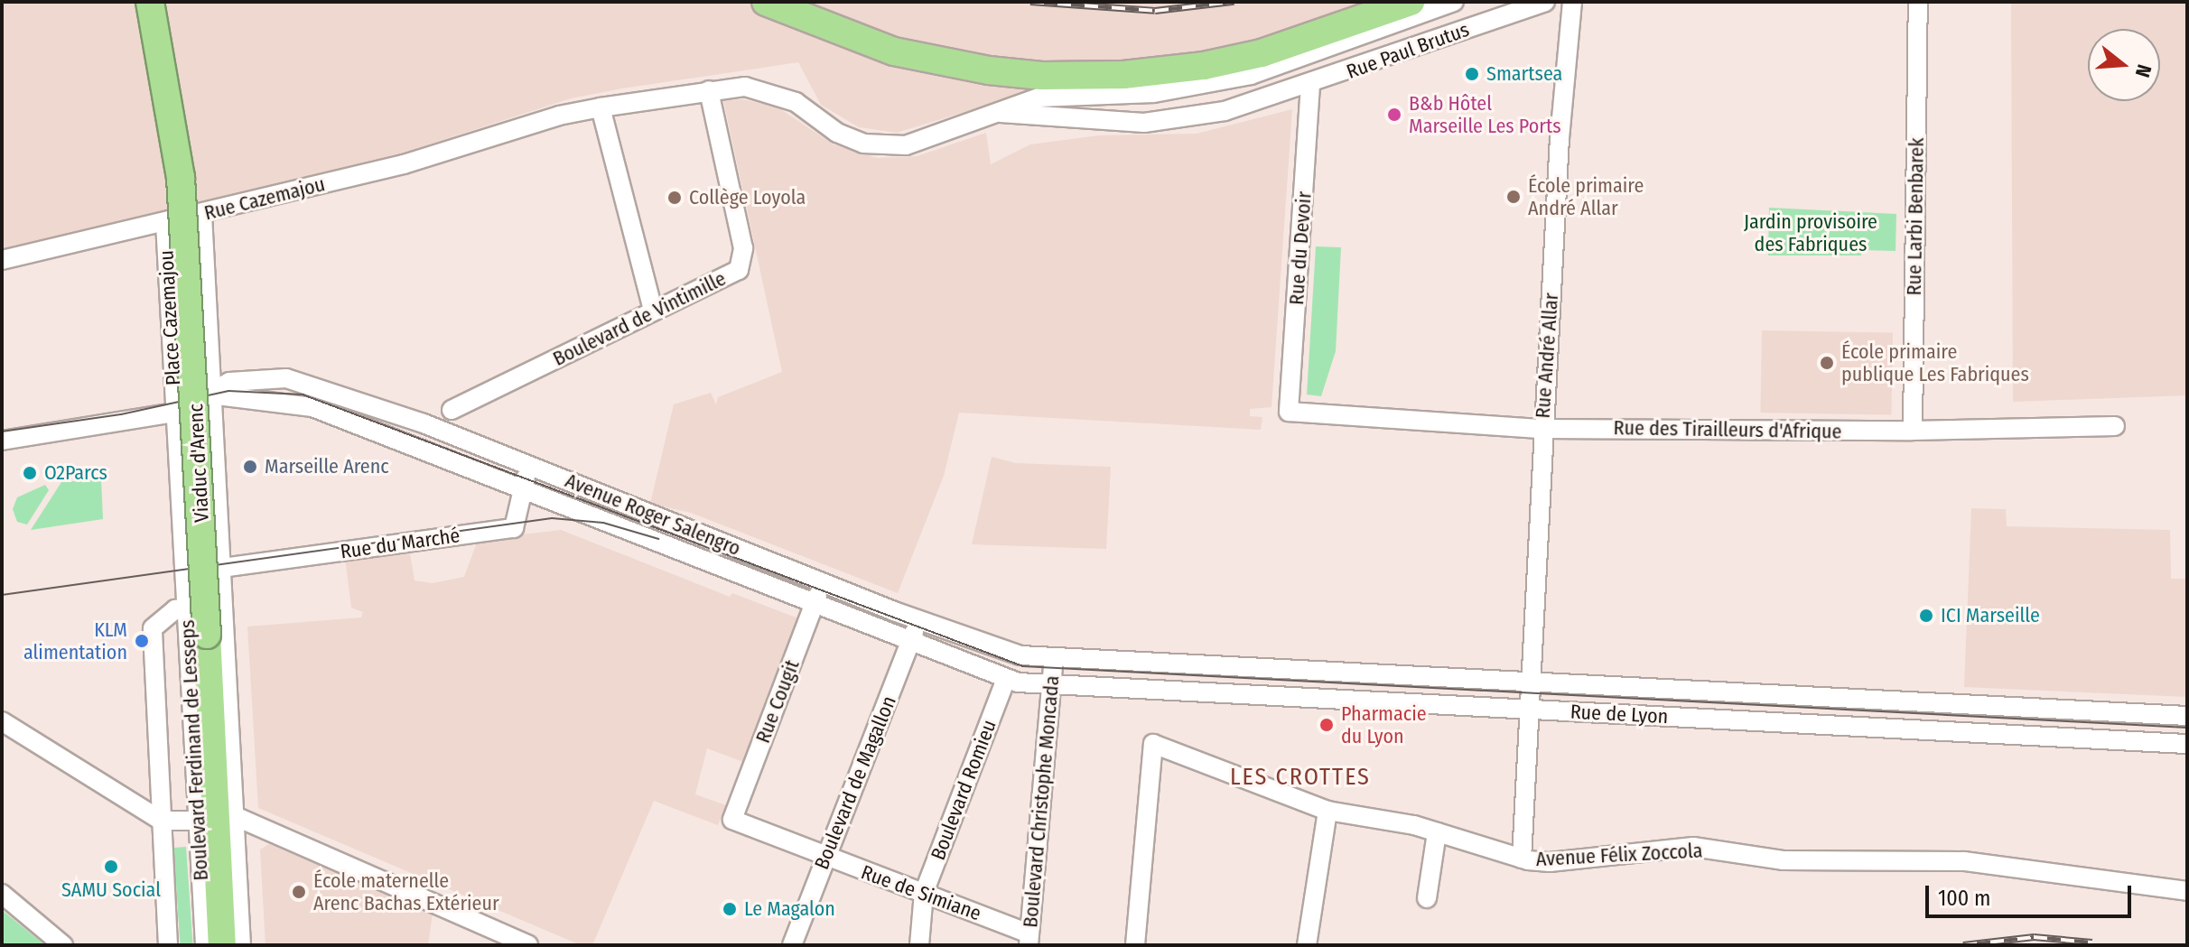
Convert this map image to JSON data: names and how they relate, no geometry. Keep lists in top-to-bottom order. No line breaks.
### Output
{"streets":{"highway":["Viaduc d'Arenc"],"street":["Rue Paul Brutus","Rue Cazemajou","Rue Larbi Benbarek","Rue du Devoir","Place Cazemajou","Boulevard de Vintimille","Rue André Allar","Rue des Tirailleurs d'Afrique","Avenue Roger Salengro","Rue du Marché","Rue Cougit","Rue de Lyon","Boulevard Ferdinand de Lesseps","Boulevard de Magallon","Boulevard Romieu","Boulevard Christophe Moncada","Avenue Félix Zoccola","Rue de Simiane"]},"crossings":[["Rue Paul Brutus","Rue Cazemajou"],["Rue Paul Brutus","Rue du Devoir"],["Rue Cazemajou","Place Cazemajou"],["Rue Cazemajou","Boulevard de Vintimille"],["Rue Larbi Benbarek","Rue des Tirailleurs d'Afrique"],["Rue du Devoir","Rue des Tirailleurs d'Afrique"],["Place Cazemajou","Avenue Roger Salengro"],["Place Cazemajou","Rue du Marché"],["Place Cazemajou","Boulevard Ferdinand de Lesseps"],["Rue André Allar","Rue des Tirailleurs d'Afrique"],["Rue André Allar","Rue de Lyon"],["Rue André Allar","Avenue Félix Zoccola"],["Viaduc d'Arenc","Boulevard Ferdinand de Lesseps"],["Avenue Roger Salengro","Rue du Marché"],["Avenue Roger Salengro","Rue Cougit"],["Avenue Roger Salengro","Rue de Lyon"],["Avenue Roger Salengro","Boulevard de Magallon"],["Avenue Roger Salengro","Boulevard Romieu"],["Avenue Roger Salengro","Boulevard Christophe Moncada"],["Rue du Marché","Boulevard Ferdinand de Lesseps"],["Rue Cougit","Rue de Simiane"],["Rue de Lyon","Boulevard Christophe Moncada"],["Boulevard de Magallon","Rue de Simiane"],["Boulevard Romieu","Rue de Simiane"],["Boulevard Christophe Moncada","Rue de Simiane"]],"districts":["LES CROTTES"],"parks":["Jardin provisoire des Fabriques"],"places":["Smartsea","B&b Hôtel Marseille Les Ports","École primaire André Allar","Collège Loyola","École primaire publique Les Fabriques","Marseille Arenc","O2Parcs","ICI Marseille","KLM alimentation","Pharmacie du Lyon","SAMU Social","École maternelle Arenc Bachas Extérieur","Le Magalon"],"scale_bar":"100 m","north":"right"}
